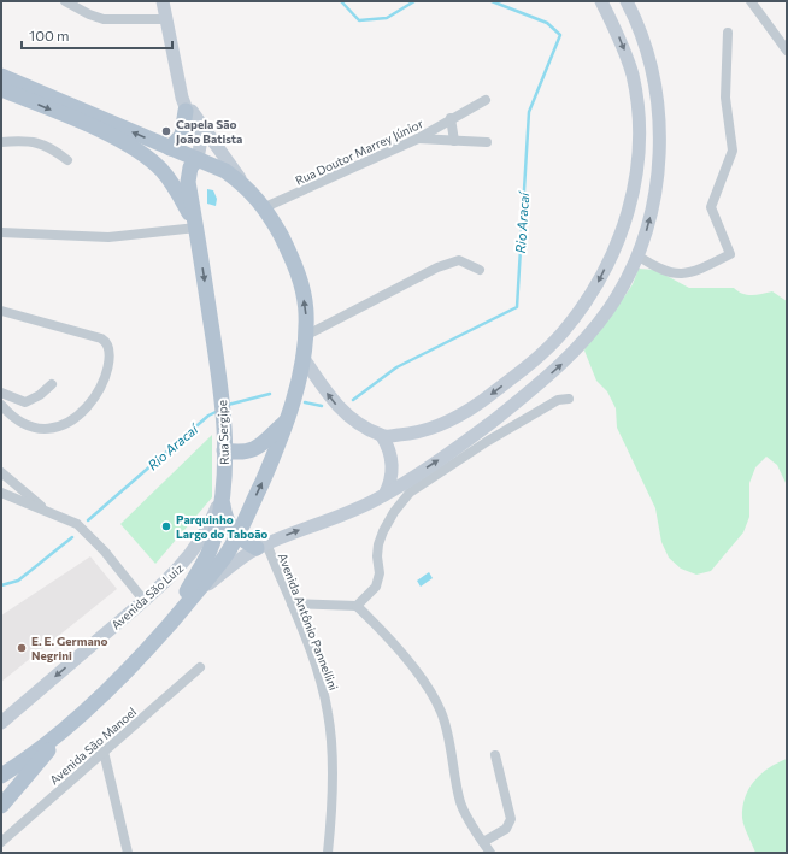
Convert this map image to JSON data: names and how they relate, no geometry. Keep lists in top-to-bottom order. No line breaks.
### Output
{"streets":{"main road":["Rua Sergipe","Avenida São Luiz"],"street":["Rua Doutor Marrey Júnior","Avenida Antônio Pannellini","Avenida São Manoel"]},"crossings":[["Rua Sergipe","Avenida São Luiz"]],"water":["Rio Aracaí"],"places":["Capela São João Batista","Parquinho Largo do Taboão","E. E. Germano Negrini"],"scale_bar":"100 m"}
